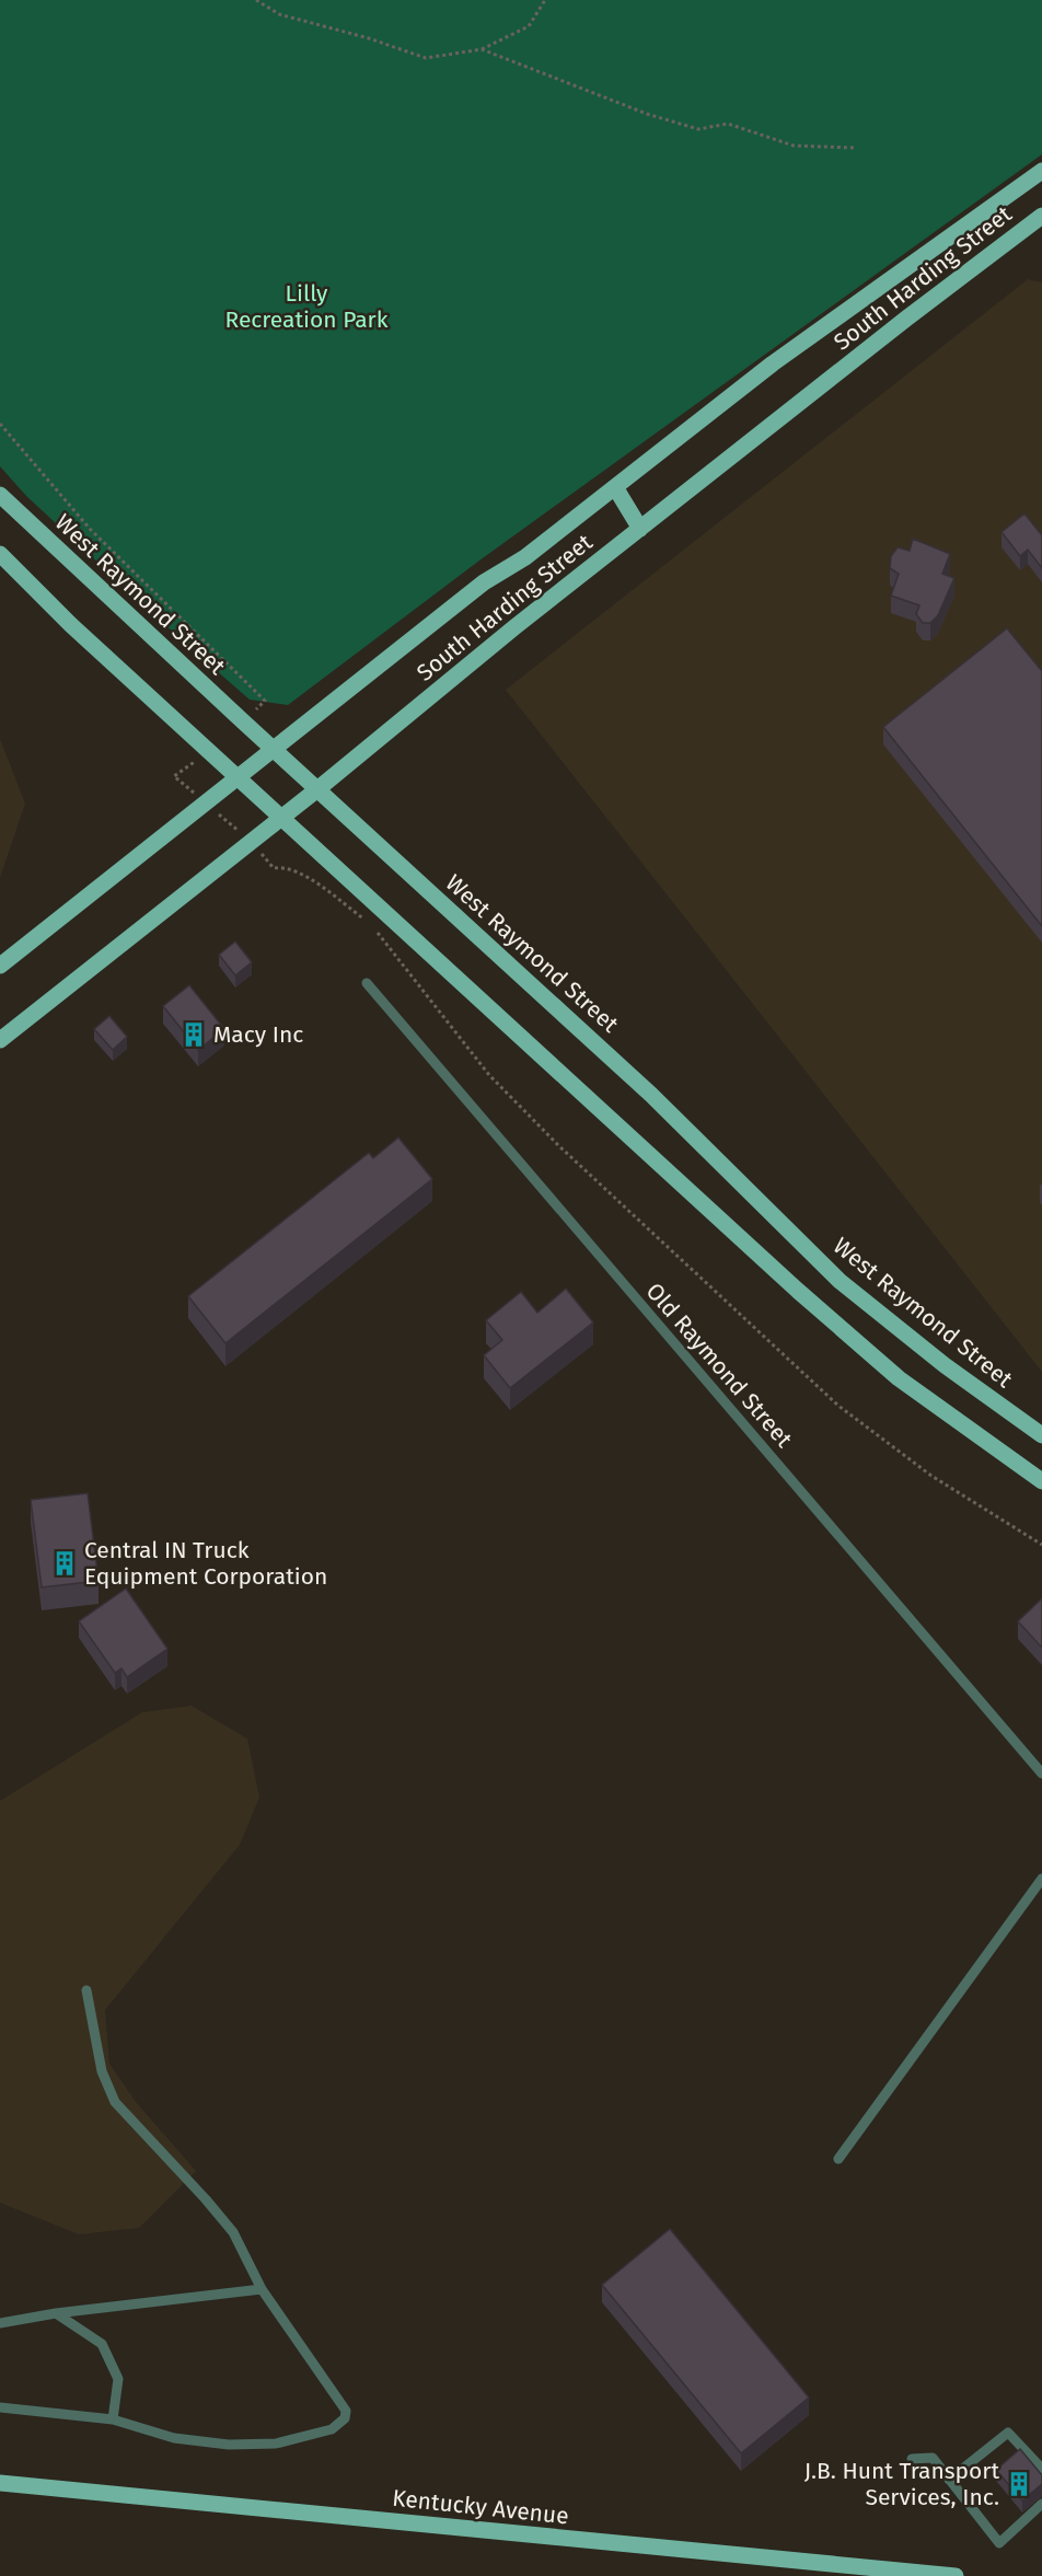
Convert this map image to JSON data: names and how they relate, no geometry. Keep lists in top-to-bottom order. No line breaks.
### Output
{"streets":{"main road":["South Harding Street","West Raymond Street","Kentucky Avenue"],"lane":["Old Raymond Street"]},"crossings":[["South Harding Street","West Raymond Street"]],"parks":["Lilly Recreation Park"],"places":{"building":["Macy Inc","Central IN Truck Equipment Corporation","J.B. Hunt Transport Services, Inc."]}}
